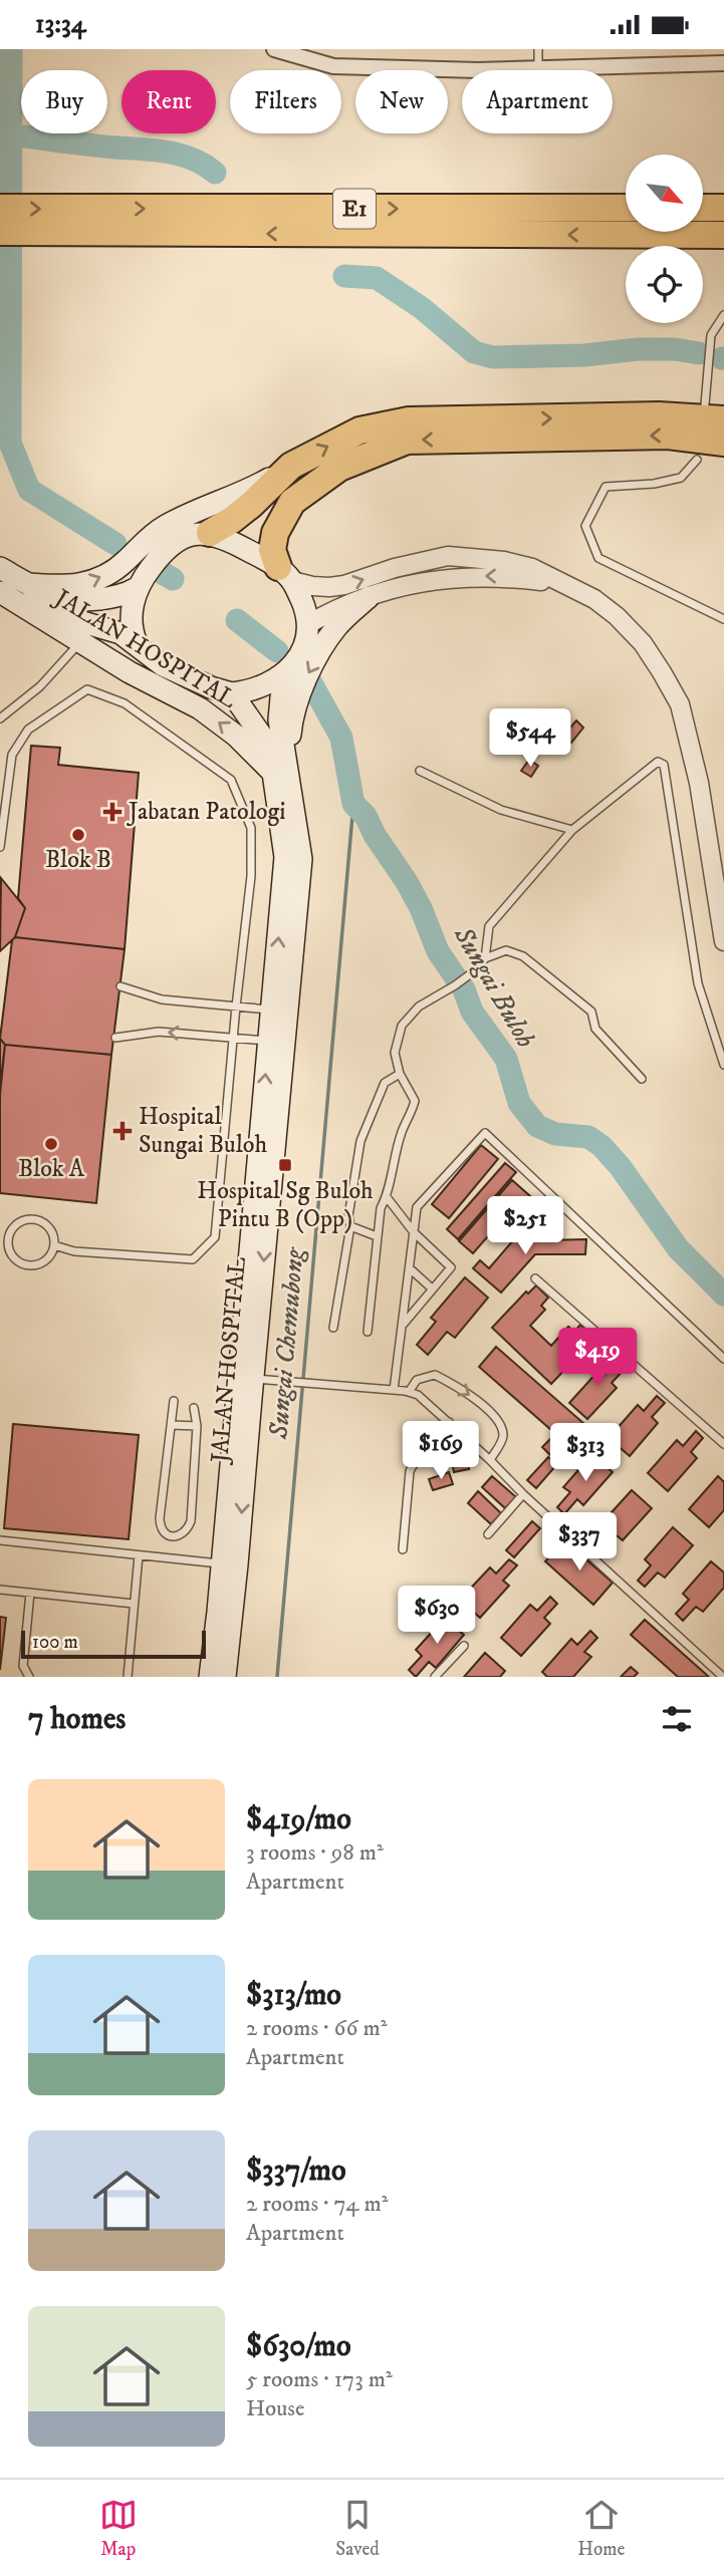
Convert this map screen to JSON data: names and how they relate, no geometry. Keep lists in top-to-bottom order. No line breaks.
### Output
{"streets":{"highway":["E1"],"main road":["JALAN HOSPITAL"]},"water":["Sungai Buloh","Sungai Chemubong"],"places":{"health":["Jabatan Patologi","Hospital Sungai Buloh"],"other":["Blok B","Blok A"],"transit":["Hospital Sg Buloh Pintu B (Opp)"]},"scale_bar":"100 m","north":"bottom right","page":{"status":"13:34","chip":["Buy","Rent","Filters","New","Apartment"],"price":["$544","$251","$419","$169","$313","$337","$630"],"scale":"100 m","heading":"7 homes","list":[{"name":"$419/mo","note":"3 rooms · 98 m² · Apartment"},{"name":"$313/mo","note":"2 rooms · 66 m² · Apartment"},{"name":"$337/mo","note":"2 rooms · 74 m² · Apartment"},{"name":"$630/mo","note":"5 rooms · 173 m² · House"}],"tabs":["Map","Saved","Home"]}}
